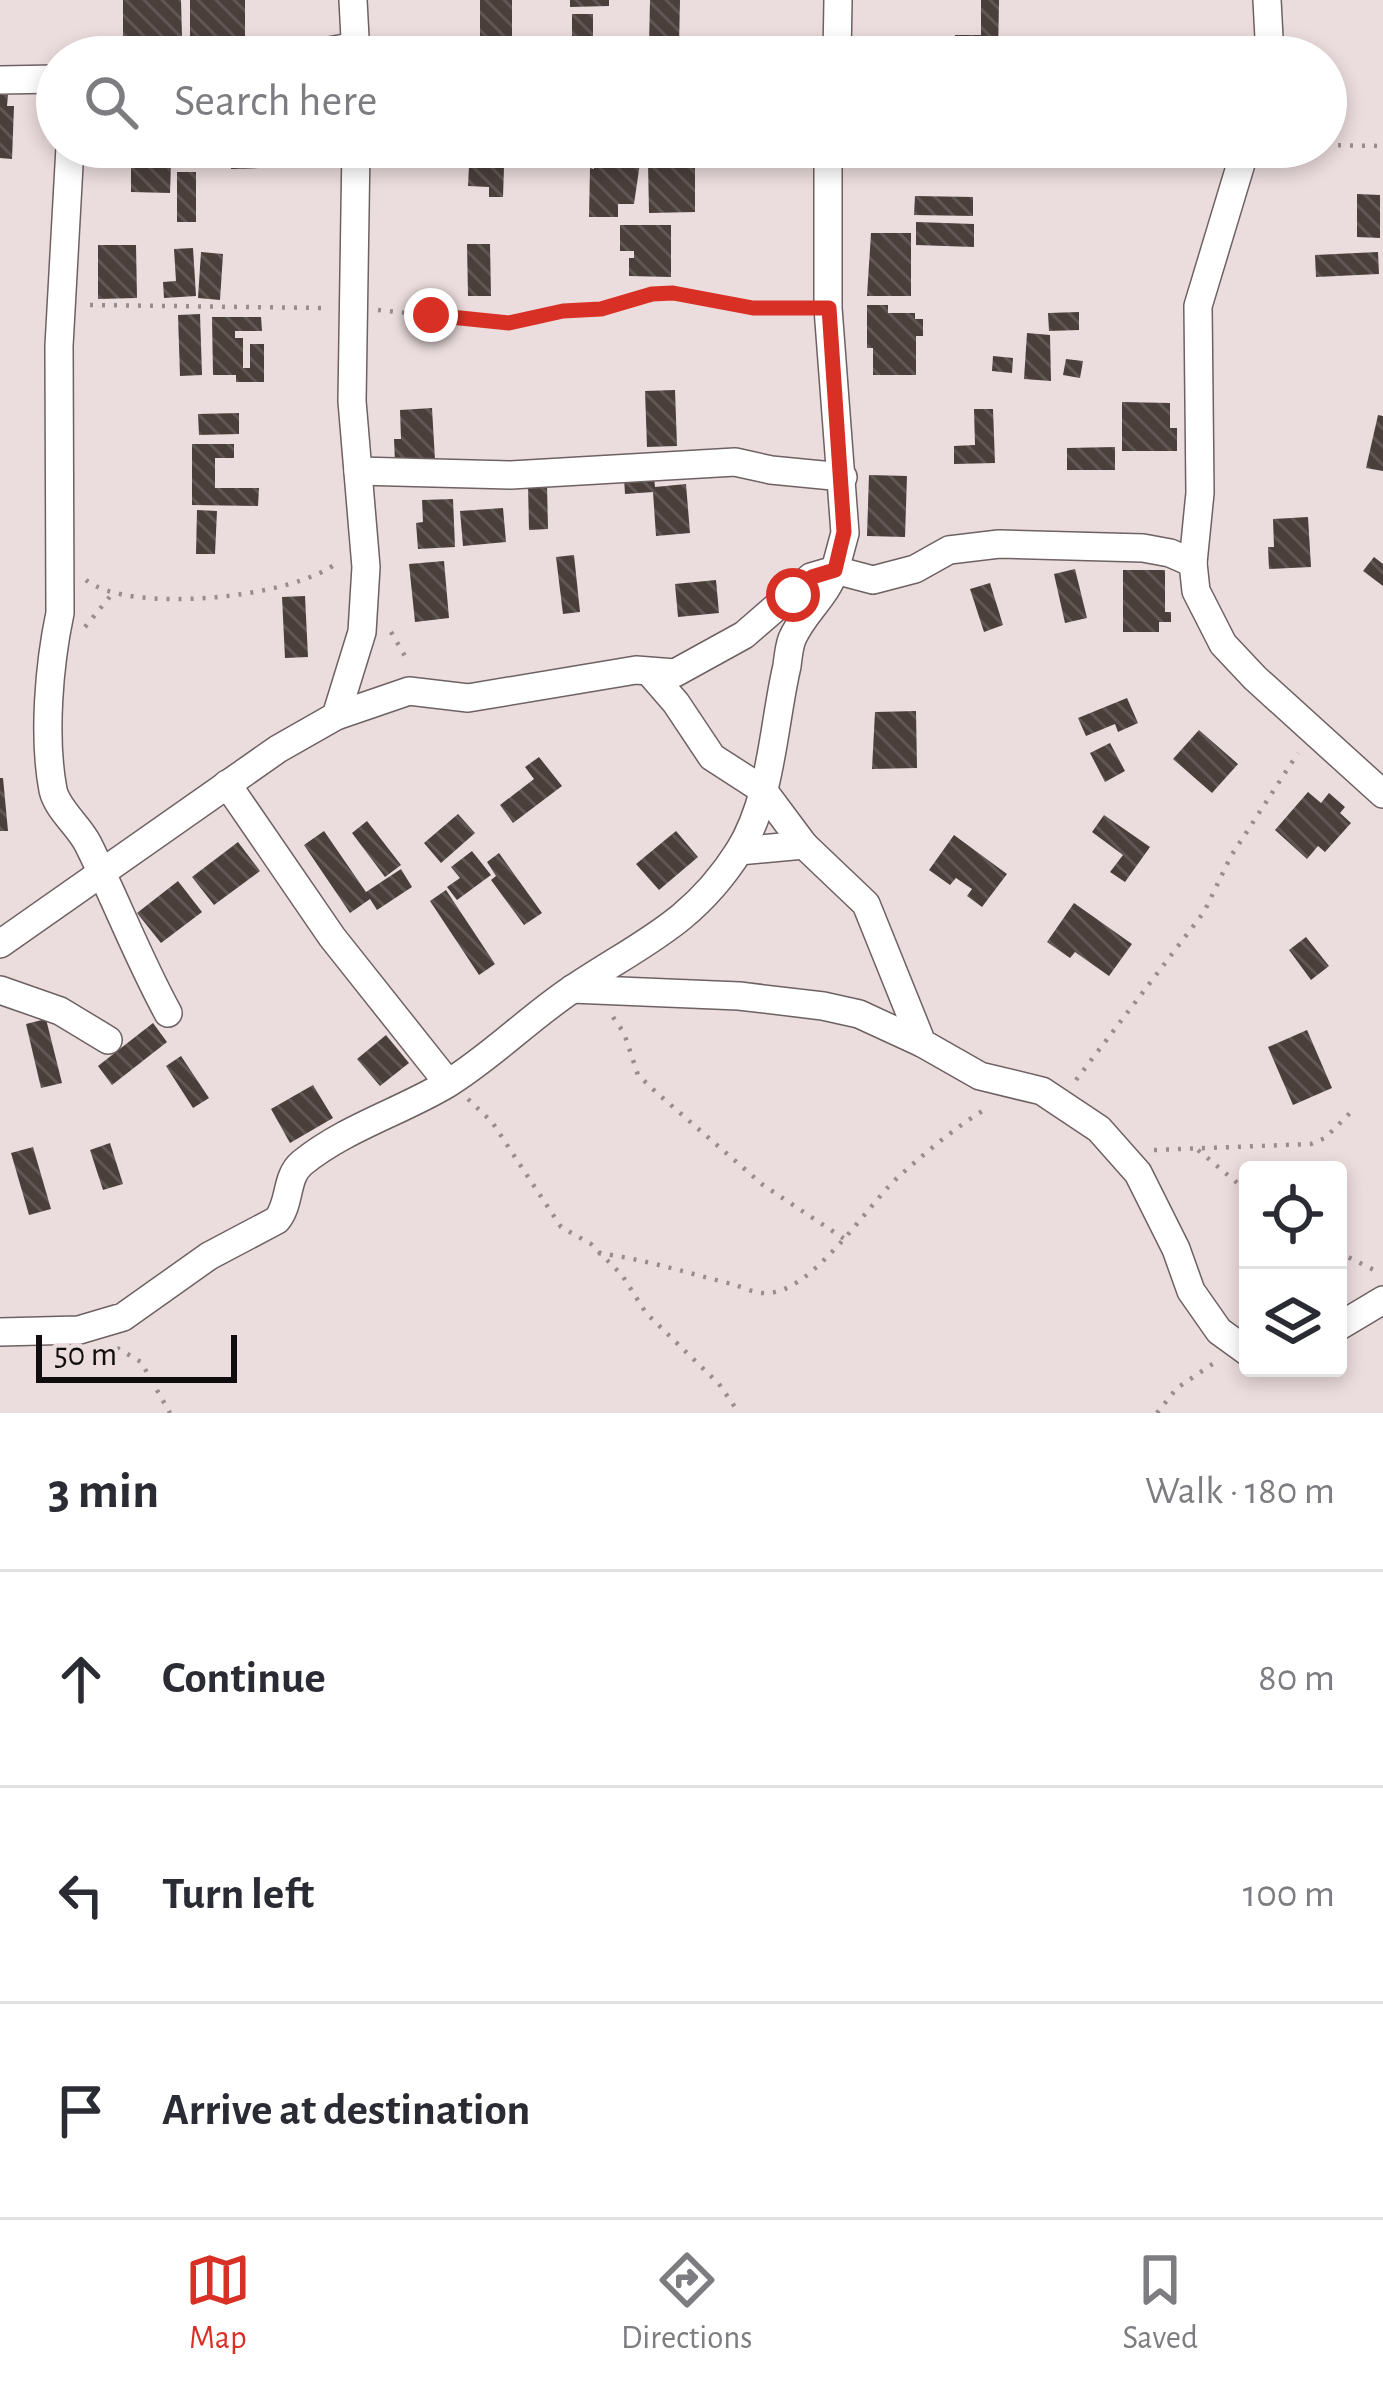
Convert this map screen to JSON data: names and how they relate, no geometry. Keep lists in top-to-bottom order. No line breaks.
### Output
{"scale_bar":"50 m","page":{"search":"Search here","scale":"50 m","heading":["3 min","Walk · 180 m"],"list":[["Continue","80 m"],["Turn left","100 m"],"Arrive at destination"],"nav":["Map","Directions","Saved"]}}
